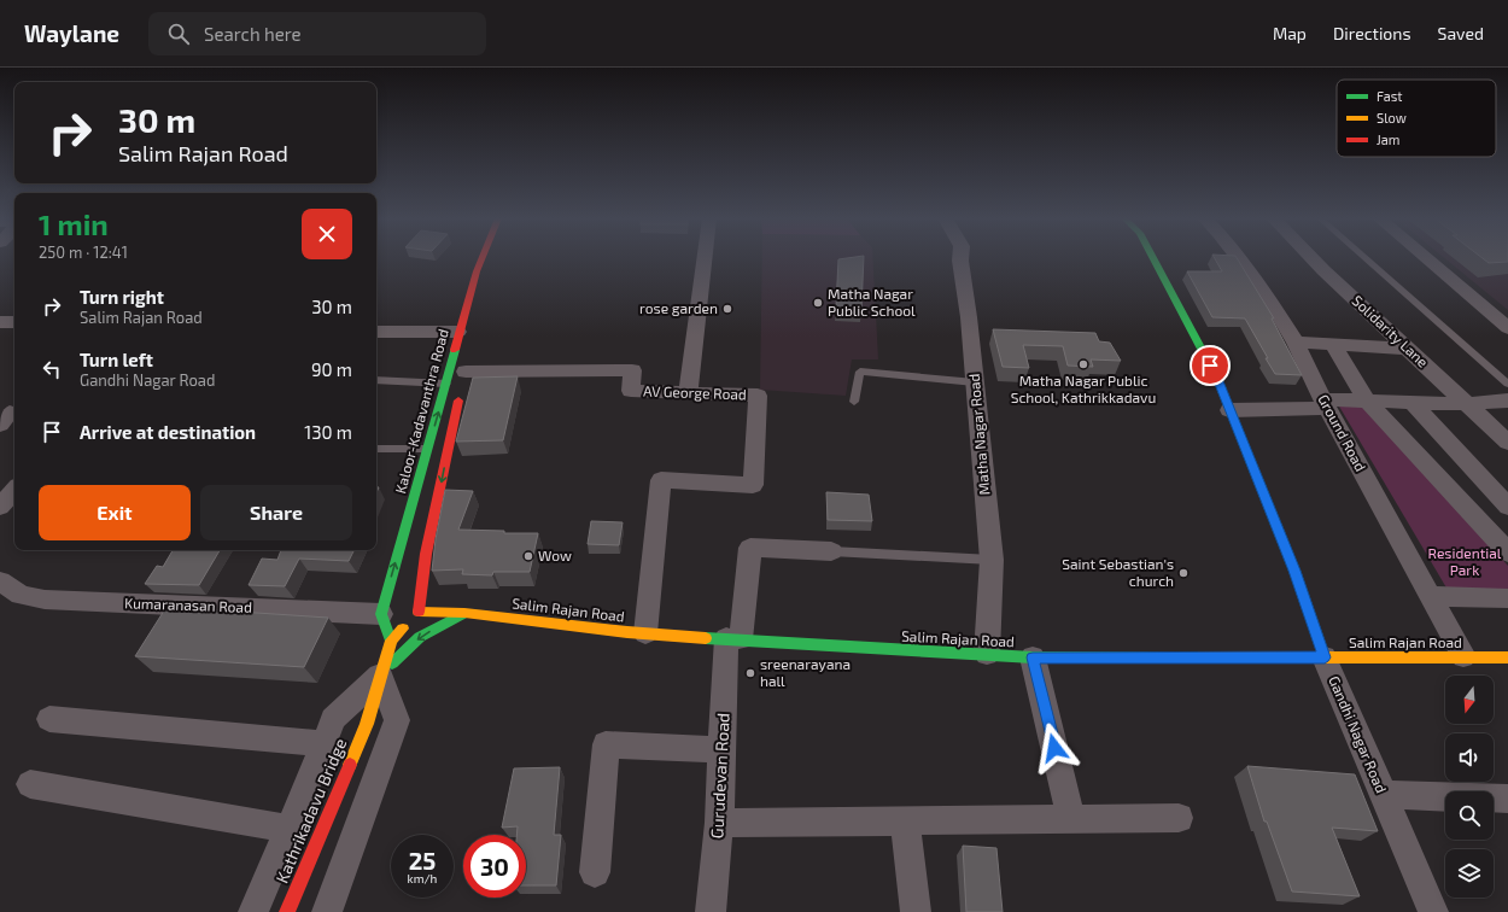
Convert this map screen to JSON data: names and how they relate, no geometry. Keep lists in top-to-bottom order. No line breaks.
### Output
{"streets":{"main road":["Kaloor-Kadavanthra Road","Salim Rajan Road","Gandhi Nagar Road","Kathrikadavu Bridge"],"street":["Solidarity Lane","AV George Road","Ground Road","Matha Nagar Road","Kumaranasan Road","Gurudevan Road"]},"crossings":[["AV George Road","Salim Rajan Road"],["Kaloor-Kadavanthra Road","Kumaranasan Road"],["Ground Road","Salim Rajan Road"],["Matha Nagar Road","Salim Rajan Road"],["Salim Rajan Road","Gandhi Nagar Road"],["Salim Rajan Road","Gurudevan Road"]],"parks":["Residential Park"],"places":["Matha Nagar Public School","rose garden","Matha Nagar Public School, Kathrikkadavu","Wow","Saint Sebastian's church","sreenarayana hall"],"legend":["Fast","Slow","Jam"],"north":"bottom","page":{"header":"Waylane","search":"Search here","nav":["Map","Directions","Saved"],"turn":["30 m","Salim Rajan Road"],"heading":["1 min","250 m · 12:41"],"list":[{"name":"Turn right","note":"Salim Rajan Road","value":"30 m"},{"name":"Turn left","note":"Gandhi Nagar Road","value":"90 m"},{"name":"Arrive at destination","value":"130 m"}],"buttons":["Exit","Share"],"speed":"25 km/h","limit":"30"}}
